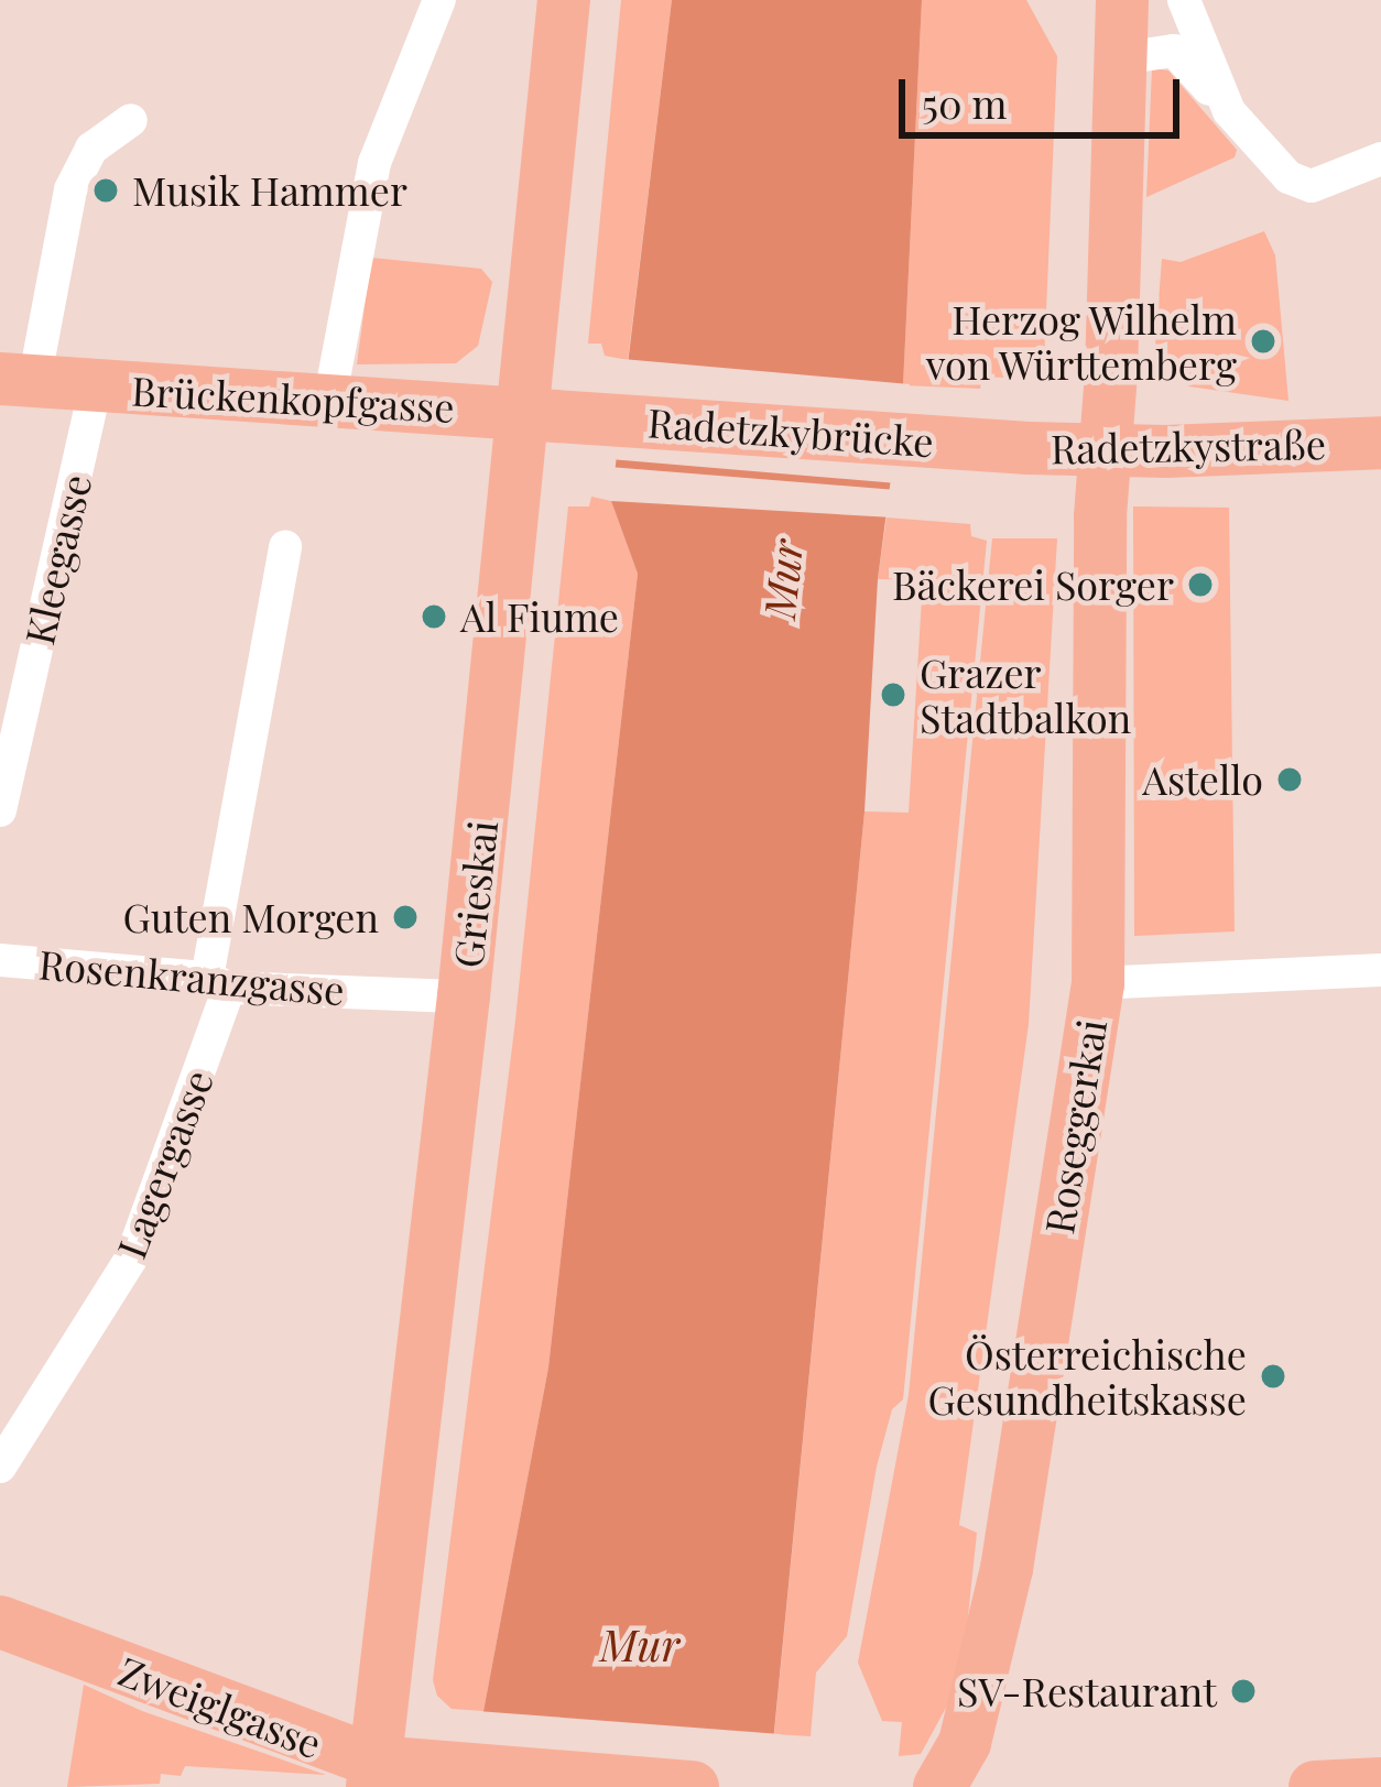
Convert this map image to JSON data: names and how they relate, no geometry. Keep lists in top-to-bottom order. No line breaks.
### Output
{"streets":{"main road":["Brückenkopfgasse","Radetzkybrücke","Radetzkystraße","Grieskai","Roseggerkai","Zweiglgasse"],"street":["Kleegasse","Rosenkranzgasse","Lagergasse"]},"crossings":[["Brückenkopfgasse","Radetzkybrücke"],["Brückenkopfgasse","Kleegasse"],["Brückenkopfgasse","Grieskai"],["Radetzkybrücke","Radetzkystraße"],["Radetzkystraße","Roseggerkai"],["Grieskai","Rosenkranzgasse"],["Grieskai","Zweiglgasse"],["Rosenkranzgasse","Lagergasse"]],"water":["Mur"],"places":["Musik Hammer","Herzog Wilhelm von Württemberg","Bäckerei Sorger","Al Fiume","Grazer Stadtbalkon","Astello","Guten Morgen","Österreichische Gesundheitskasse","SV-Restaurant"],"scale_bar":"50 m"}
